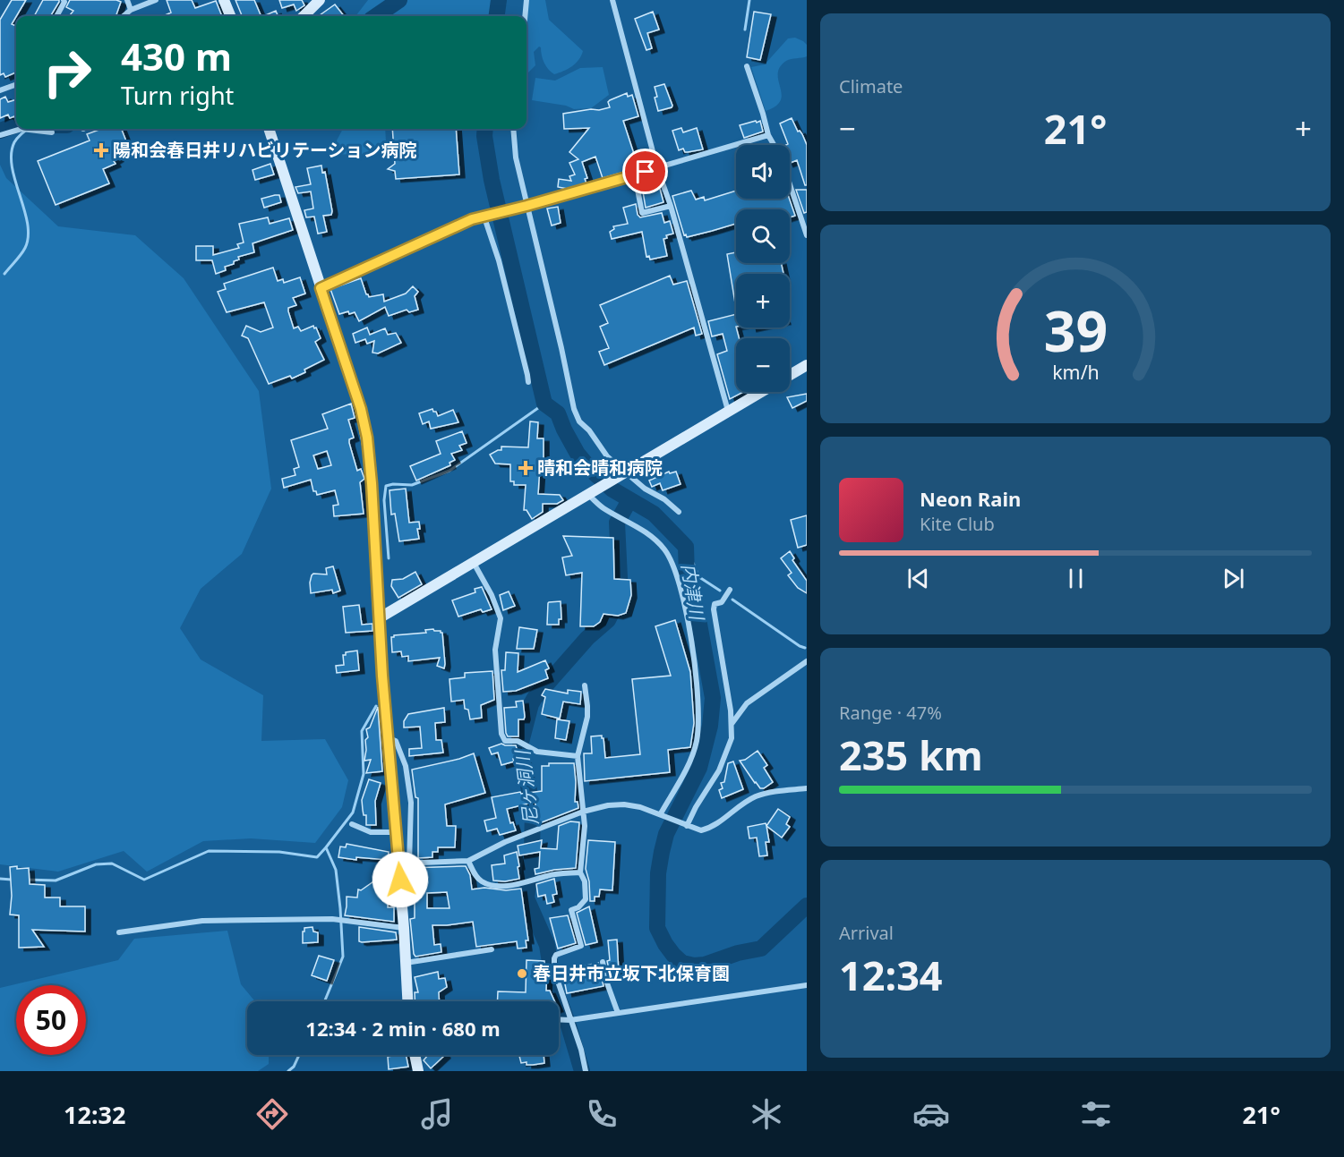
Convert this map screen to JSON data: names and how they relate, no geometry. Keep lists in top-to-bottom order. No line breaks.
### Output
{"water":["内津川","尼ヶ洞川"],"places":{"health":["陽和会春日井リハビリテーション病院","晴和会晴和病院"],"other":["春日井市立坂下北保育園"]},"page":{"tile":["Climate",["Range · 47%","235 km"],["Arrival","12:34"]],"turn":["430 m","Turn right"],"heat":["−","21°","+"],"map_buttons":["+","−"],"song":["Neon Rain","Kite Club"],"limit":"50","trip":"12:34 · 2 min · 680 m","tabs":["12:32","21°"],"gauge":["39","km/h"]}}
